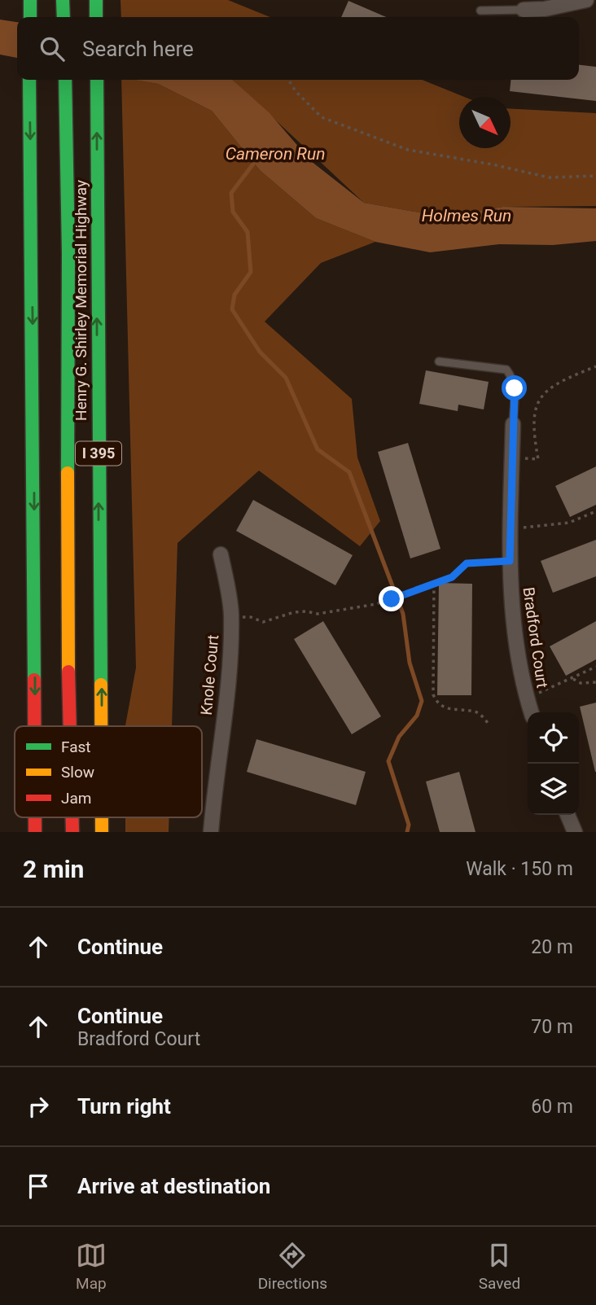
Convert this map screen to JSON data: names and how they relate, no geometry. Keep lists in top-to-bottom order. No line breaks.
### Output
{"streets":{"highway":["Henry G. Shirley Memorial Highway","I 395"],"street":["Bradford Court","Knole Court"]},"water":["Cameron Run","Holmes Run"],"legend":["Fast","Slow","Jam"],"north":"bottom right","page":{"search":"Search here","heading":["2 min","Walk · 150 m"],"list":[["Continue","20 m"],["Continue","Bradford Court","70 m"],["Turn right","60 m"],"Arrive at destination"],"nav":["Map","Directions","Saved"]}}
